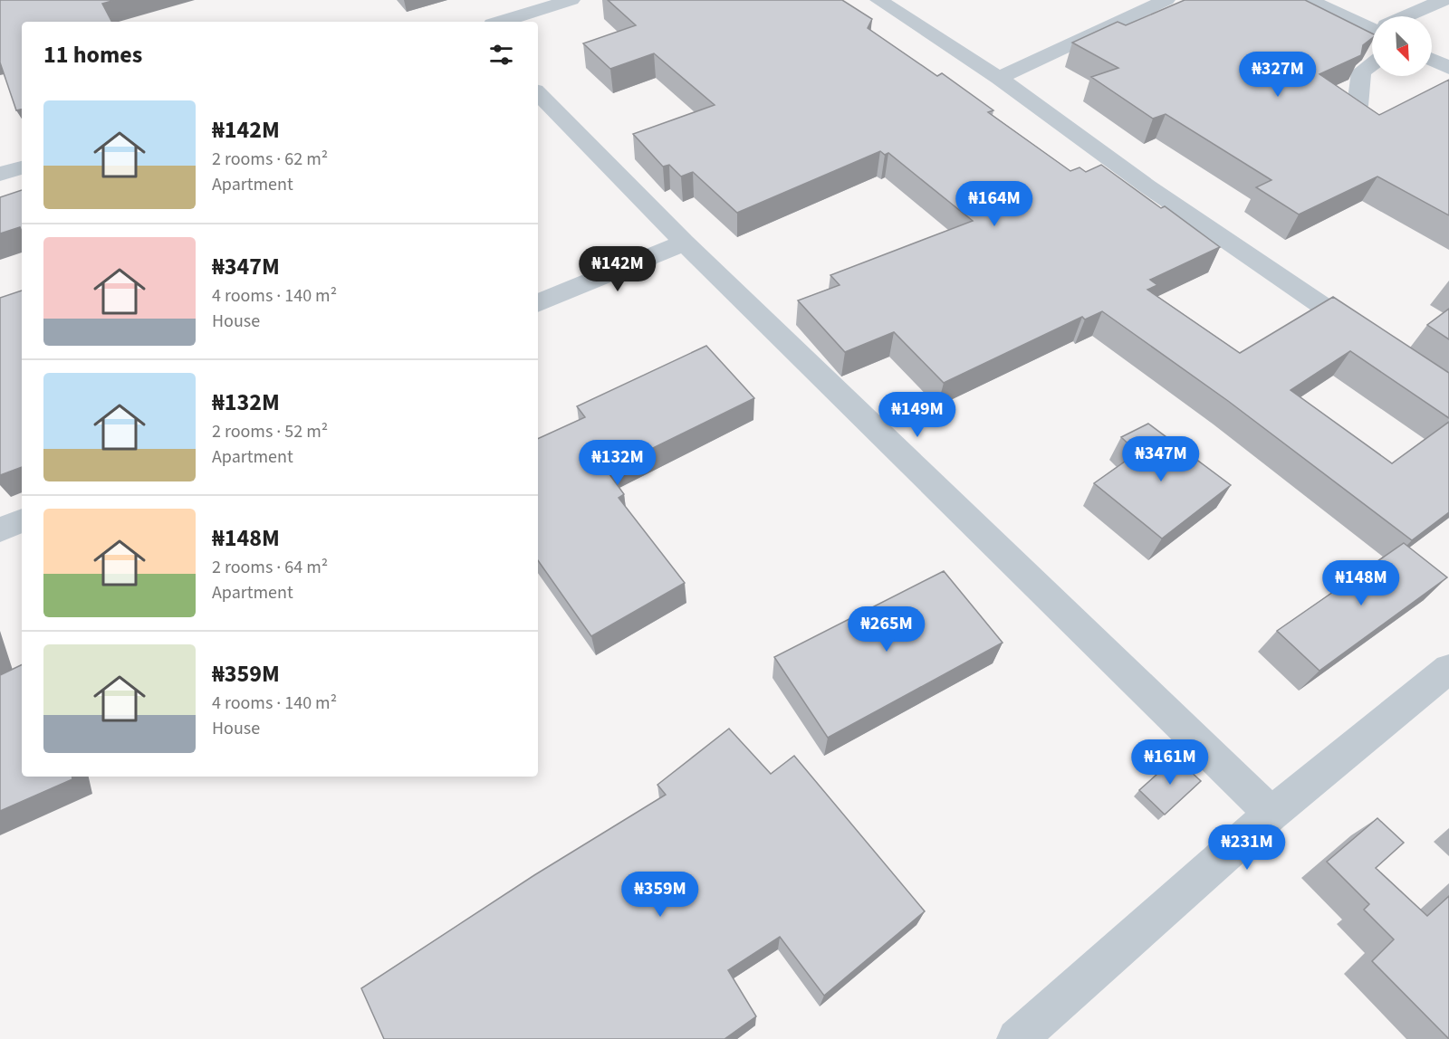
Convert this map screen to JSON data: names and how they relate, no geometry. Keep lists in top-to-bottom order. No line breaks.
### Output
{"north":"bottom right","page":{"heading":"11 homes","price":["₦327M","₦164M","₦142M","₦149M","₦347M","₦132M","₦148M","₦265M","₦161M","₦231M","₦359M"],"list":[{"name":"₦142M","note":"2 rooms · 62 m² · Apartment"},{"name":"₦347M","note":"4 rooms · 140 m² · House"},{"name":"₦132M","note":"2 rooms · 52 m² · Apartment"},{"name":"₦148M","note":"2 rooms · 64 m² · Apartment"},{"name":"₦359M","note":"4 rooms · 140 m² · House"}]}}
